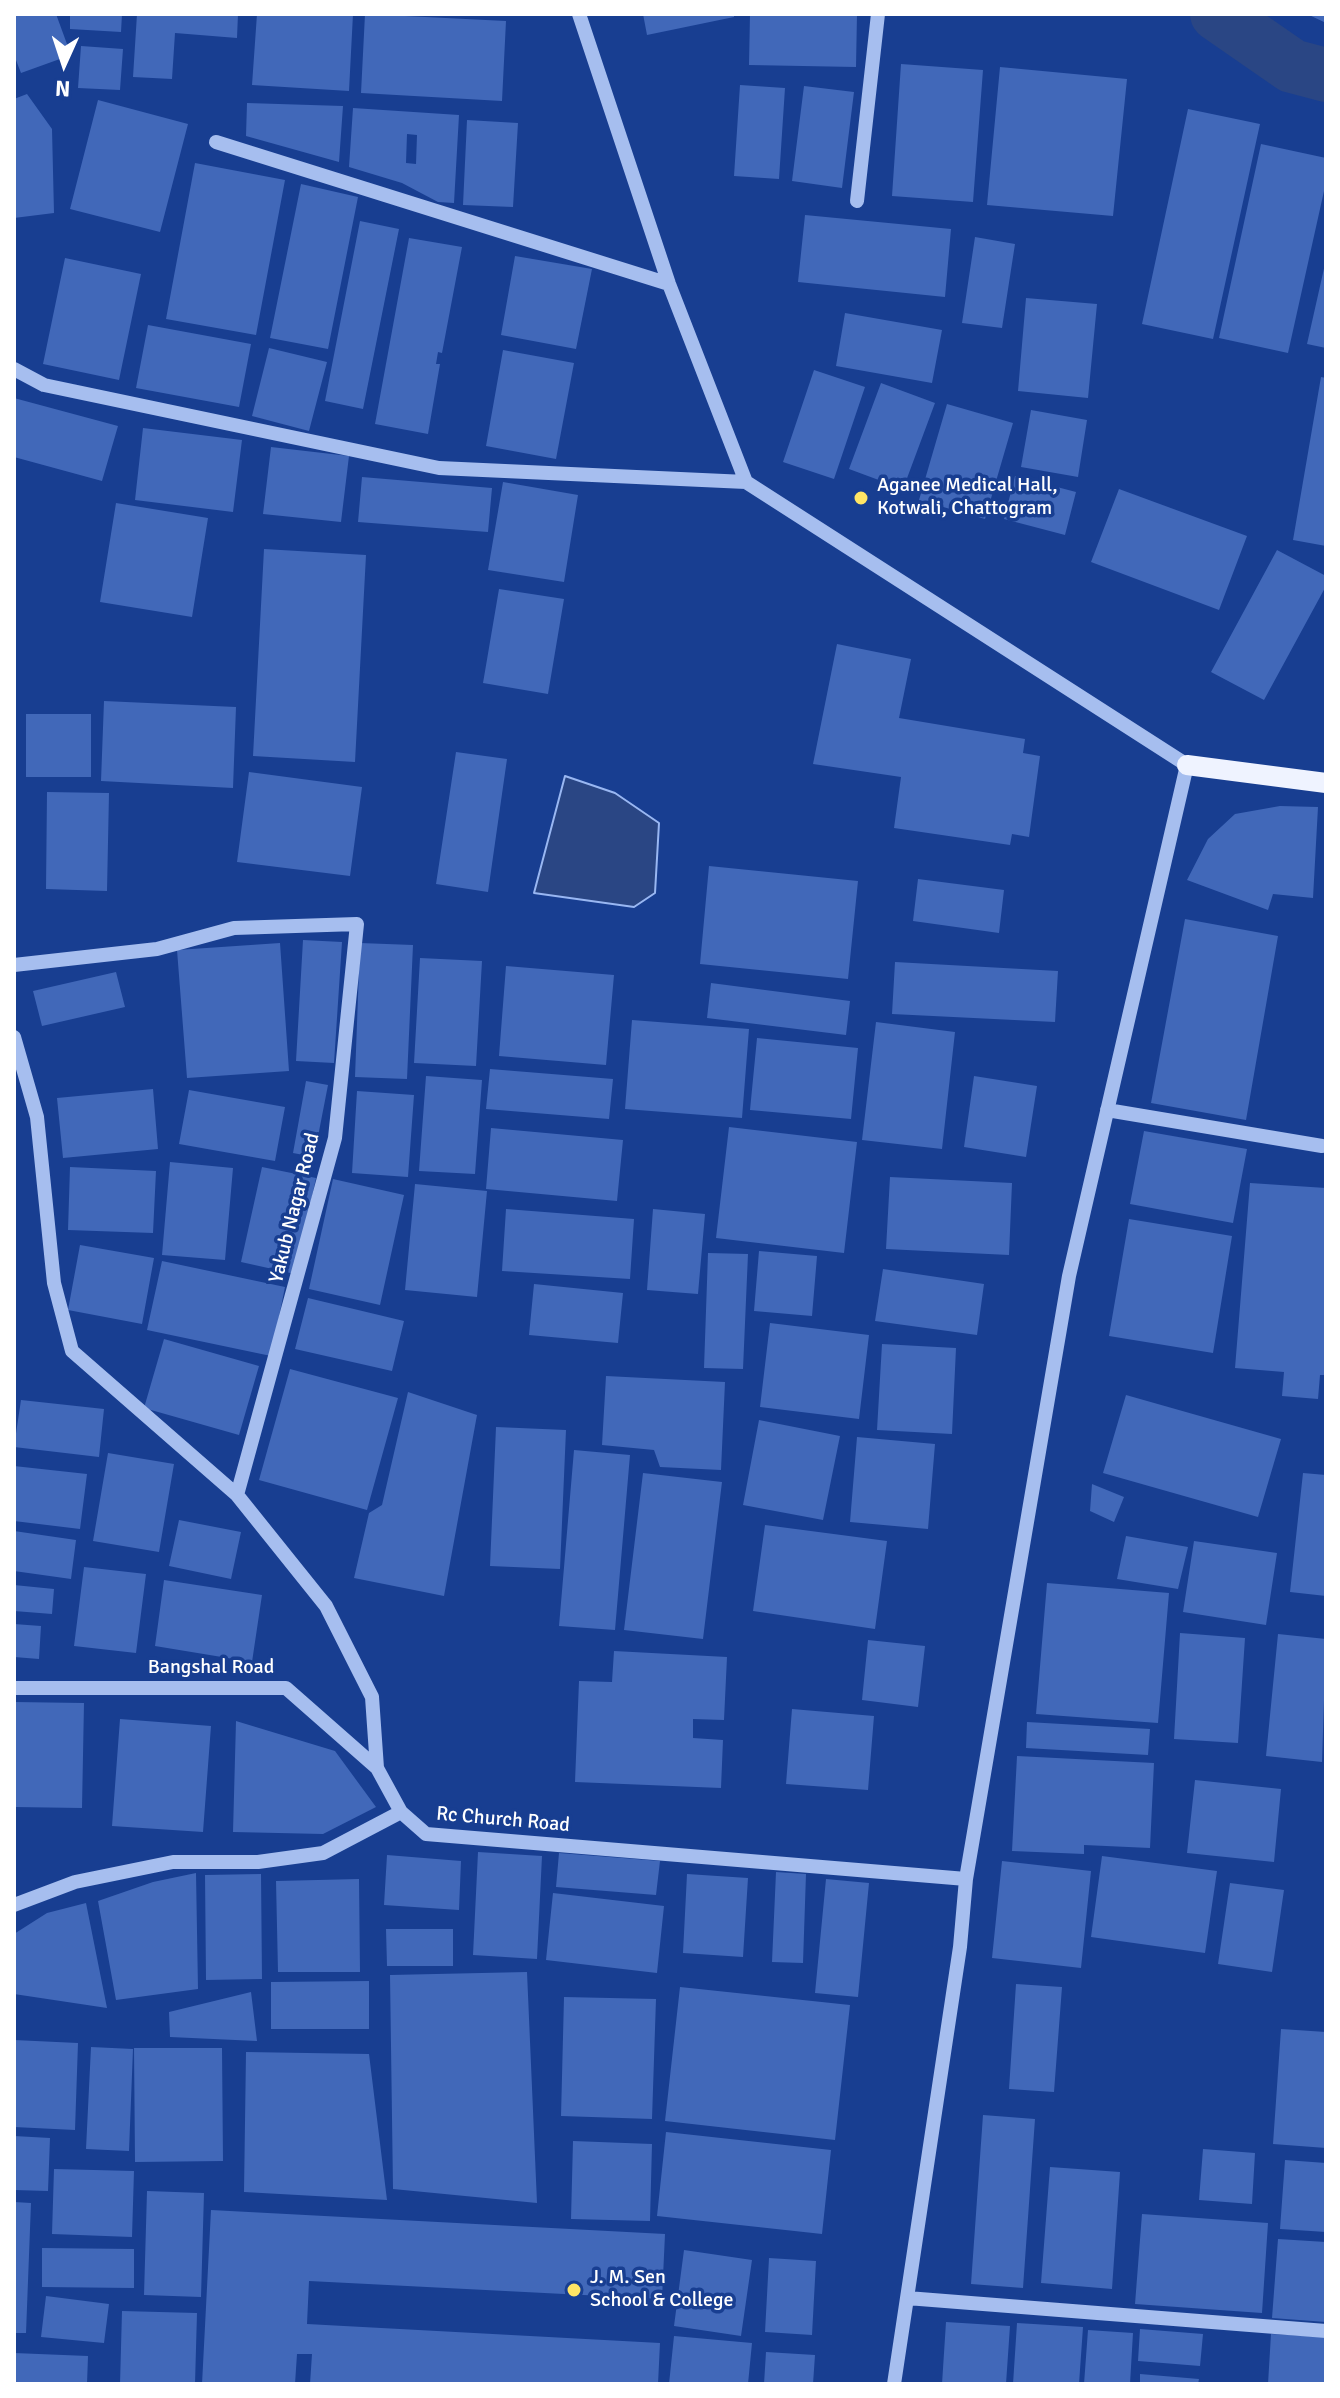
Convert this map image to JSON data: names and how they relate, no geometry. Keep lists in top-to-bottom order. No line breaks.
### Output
{"streets":{"street":["Yakub Nagar Road","Bangshal Road","Rc Church Road"]},"crossings":[["Bangshal Road","Rc Church Road"]],"places":["Aganee Medical Hall, Kotwali, Chattogram","J. M. Sen School & College"],"north":"bottom"}
